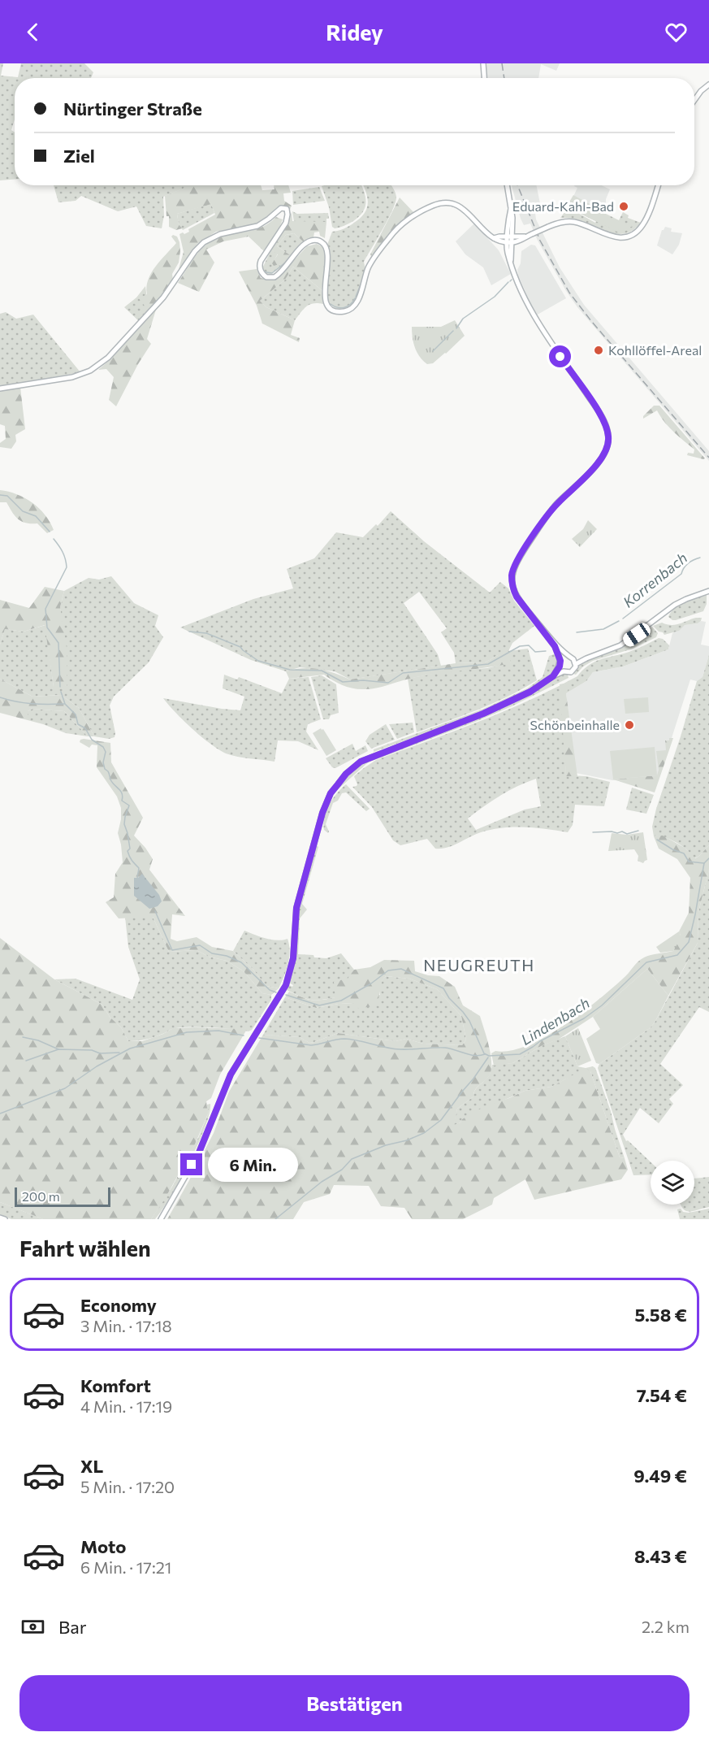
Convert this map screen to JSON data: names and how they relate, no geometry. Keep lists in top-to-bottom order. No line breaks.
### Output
{"districts":["NEUGREUTH"],"water":["Korrenbach","Lindenbach"],"places":["Eduard-Kahl-Bad","Kohllöffel-Areal","Schönbeinhalle"],"scale_bar":"200 m","page":{"header":"Ridey","banner":["Nürtinger Straße","Ziel"],"bubble":"6 Min.","scale":"200 m","heading":"Fahrt wählen","list":[{"name":"Economy","note":"3 Min. · 17:18","value":"5.58 €"},{"name":"Komfort","note":"4 Min. · 17:19","value":"7.54 €"},{"name":"XL","note":"5 Min. · 17:20","value":"9.49 €"},{"name":"Moto","note":"6 Min. · 17:21","value":"8.43 €"}],"pay":["Bar","2.2 km"],"buttons":"Bestätigen"}}
